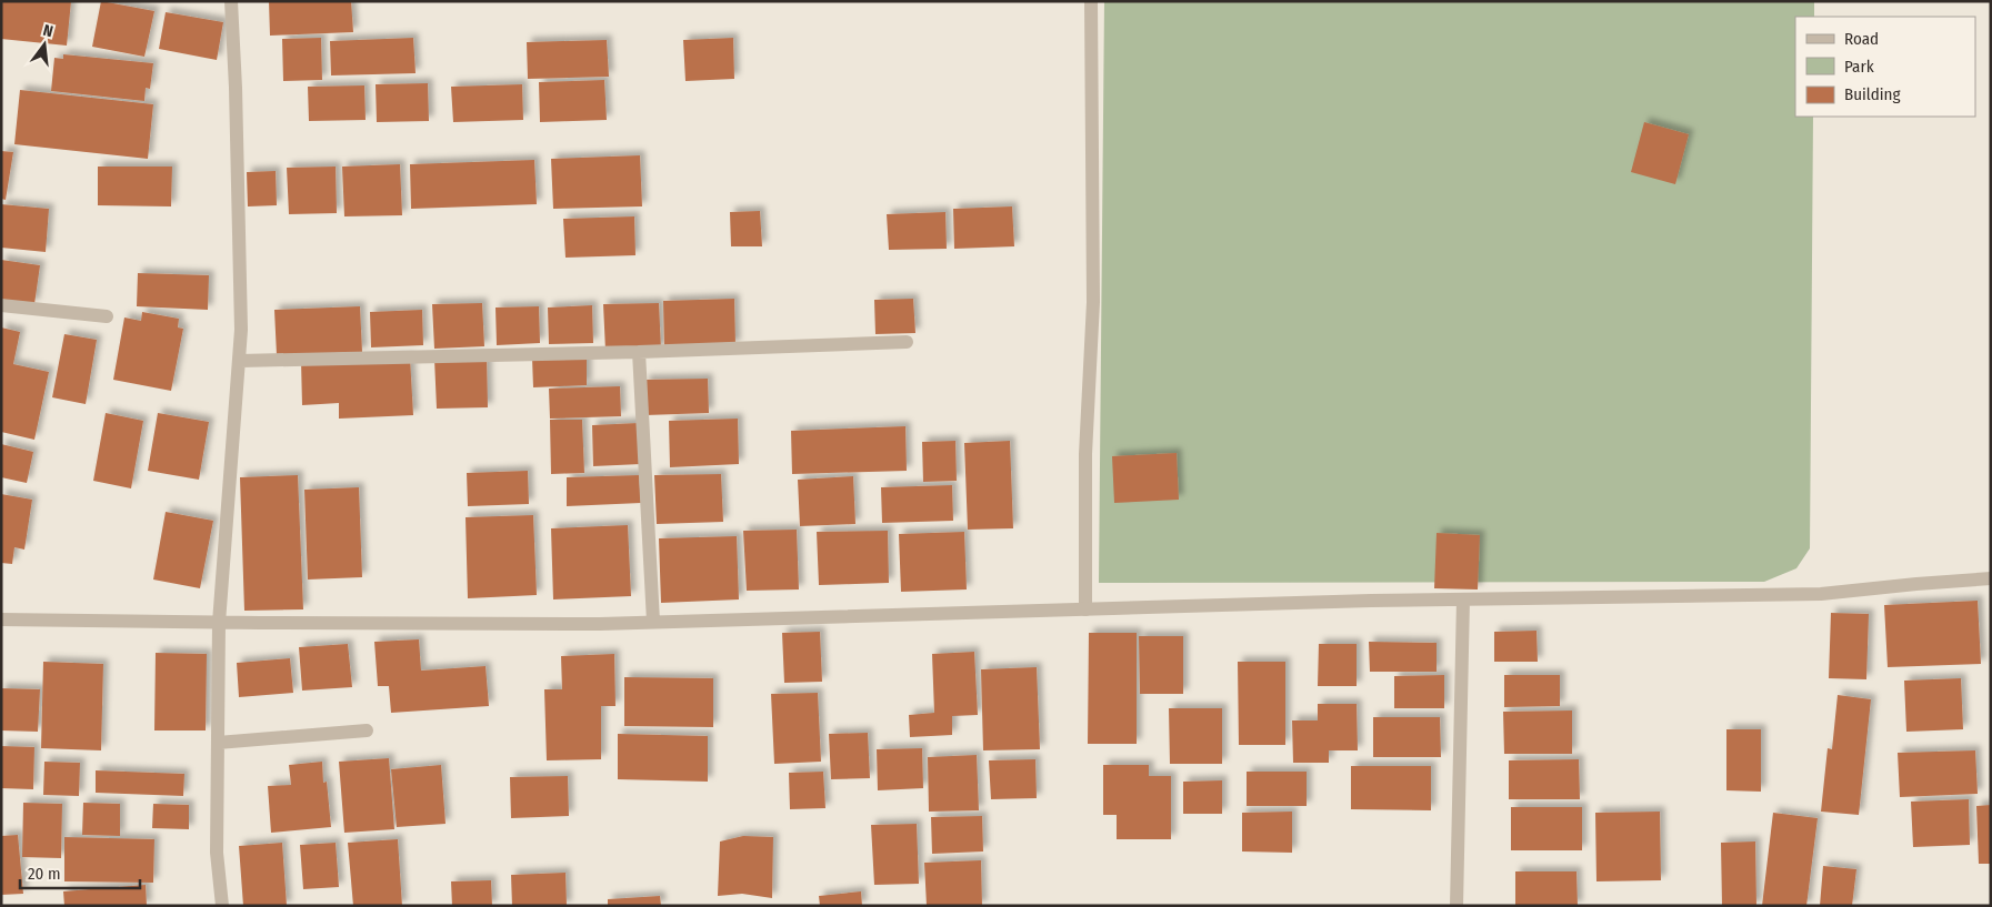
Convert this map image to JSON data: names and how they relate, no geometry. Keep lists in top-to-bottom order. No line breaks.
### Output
{"legend":["Road","Park","Building"],"scale_bar":"20 m","north":"top"}
